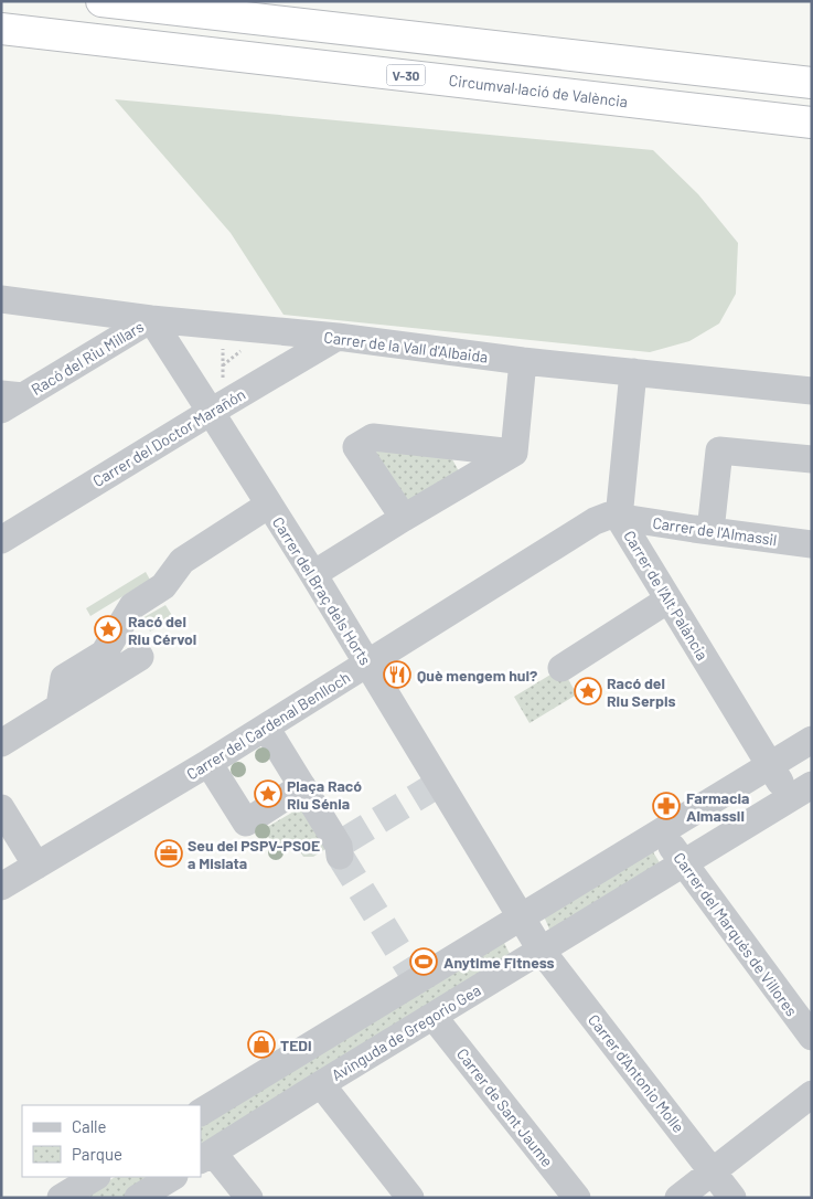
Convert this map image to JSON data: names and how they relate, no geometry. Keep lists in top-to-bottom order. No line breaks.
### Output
{"streets":{"highway":["V-30","Circumval·lació de València"],"street":["Carrer de la Vall d'Albaida","Racó del Riu Millars","Carrer del Doctor Marañón","Carrer de l'Almassil","Carrer del Braç dels Horts","Carrer de l'Alt Palància","Carrer del Cardenal Benlloch","Carrer del Marqués de Villores","Avinguda de Gregorio Gea","Carrer d'Antonio Molle","Carrer de Sant Jaume"]},"crossings":[["Carrer de la Vall d'Albaida","Racó del Riu Millars"],["Carrer de la Vall d'Albaida","Carrer del Doctor Marañón"],["Carrer de la Vall d'Albaida","Carrer del Braç dels Horts"],["Carrer de la Vall d'Albaida","Carrer de l'Alt Palància"],["Racó del Riu Millars","Carrer del Braç dels Horts"],["Carrer del Doctor Marañón","Carrer del Braç dels Horts"],["Carrer de l'Almassil","Carrer de l'Alt Palància"],["Carrer de l'Almassil","Carrer del Cardenal Benlloch"],["Carrer del Braç dels Horts","Carrer del Cardenal Benlloch"],["Carrer del Braç dels Horts","Avinguda de Gregorio Gea"],["Carrer del Braç dels Horts","Carrer d'Antonio Molle"],["Carrer de l'Alt Palància","Carrer del Cardenal Benlloch"],["Carrer de l'Alt Palància","Avinguda de Gregorio Gea"],["Carrer del Marqués de Villores","Avinguda de Gregorio Gea"],["Avinguda de Gregorio Gea","Carrer d'Antonio Molle"],["Avinguda de Gregorio Gea","Carrer de Sant Jaume"]],"places":{"place":["Racó del Riu Cérvol","Racó del Riu Serpis","Plaça Racó Riu Sénia"],"restaurant":["Què mengem hui?"],"pharmacy":["Farmacia Almassil"],"office":["Seu del PSPV-PSOE a Mislata"],"sports":["Anytime Fitness"],"shop":["TEDi"]},"legend":["Calle","Parque"]}
